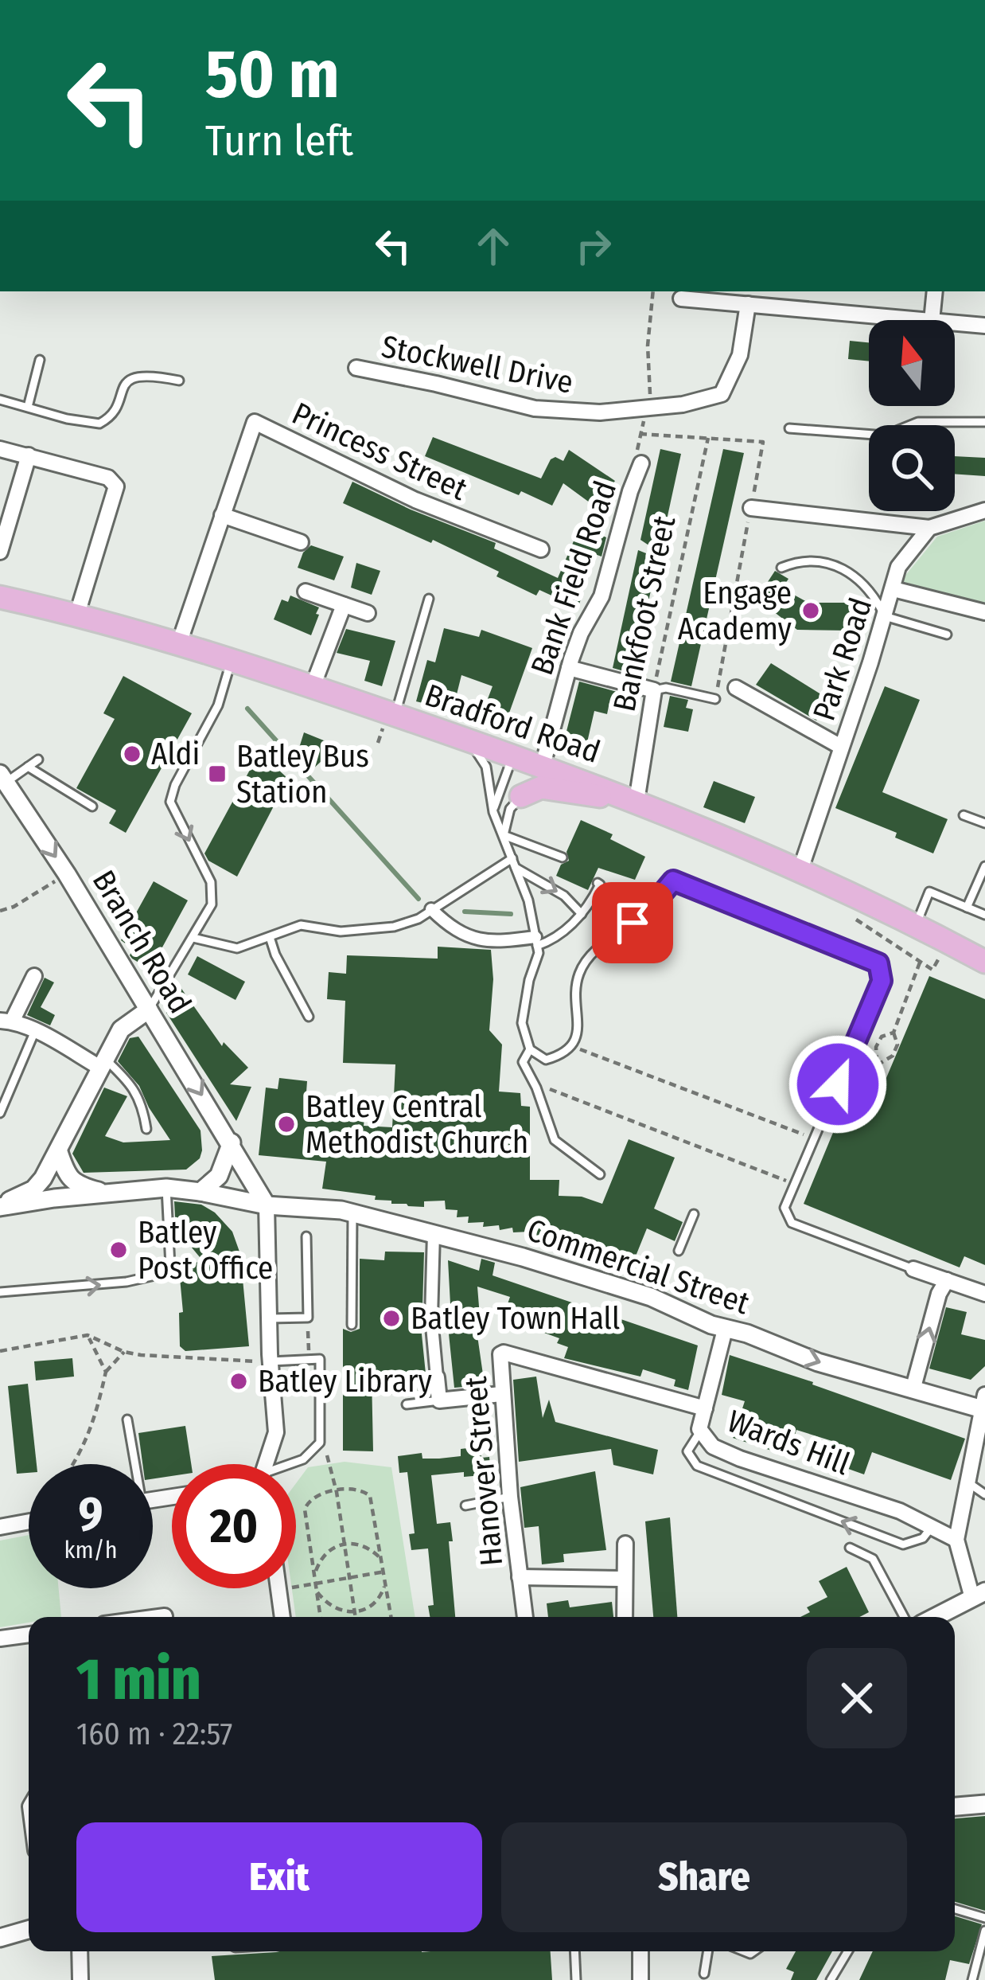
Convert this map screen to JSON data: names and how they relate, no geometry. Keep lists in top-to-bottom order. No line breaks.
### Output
{"streets":{"main road":["Bradford Road"],"street":["Stockwell Drive","Princess Street","Bank Field Road","Bankfoot Street","Park Road","Branch Road","Commercial Street","Wards Hill","Hanover Street"]},"crossings":[["Princess Street","Bradford Road"],["Bank Field Road","Bradford Road"],["Bankfoot Street","Bradford Road"],["Park Road","Bradford Road"],["Branch Road","Commercial Street"],["Commercial Street","Wards Hill"],["Wards Hill","Hanover Street"]],"one_way":["Branch Road"],"places":{"other":["Engage Academy","Aldi","Batley Central Methodist Church","Batley Post Office","Batley Town Hall","Batley Library"],"transit":["Batley Bus Station"]},"north":"top","page":{"turn":["50 m","Turn left"],"speed":"9 km/h","limit":"20","heading":["1 min","160 m · 22:57"],"buttons":["Exit","Share"]}}
